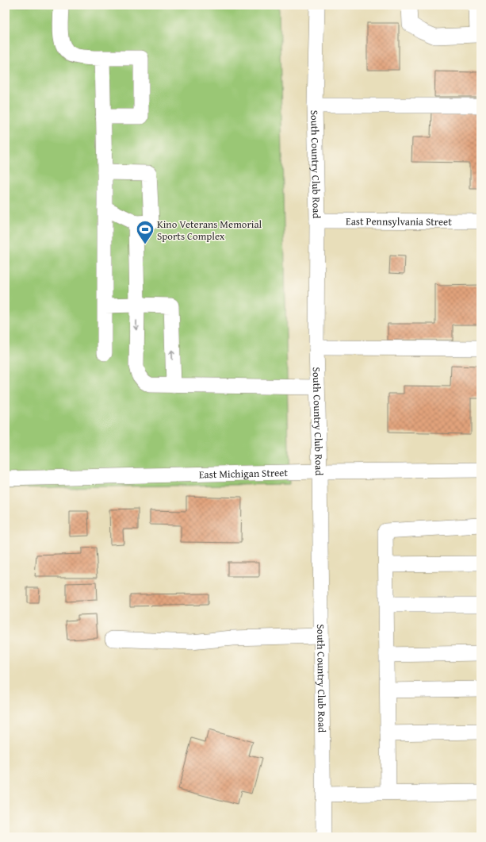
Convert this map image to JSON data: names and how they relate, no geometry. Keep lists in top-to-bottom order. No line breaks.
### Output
{"streets":{"street":["South Country Club Road","East Pennsylvania Street","East Michigan Street"]},"crossings":[["South Country Club Road","East Pennsylvania Street"],["South Country Club Road","East Michigan Street"]],"places":{"sports":["Kino Veterans Memorial Sports Complex"]}}
